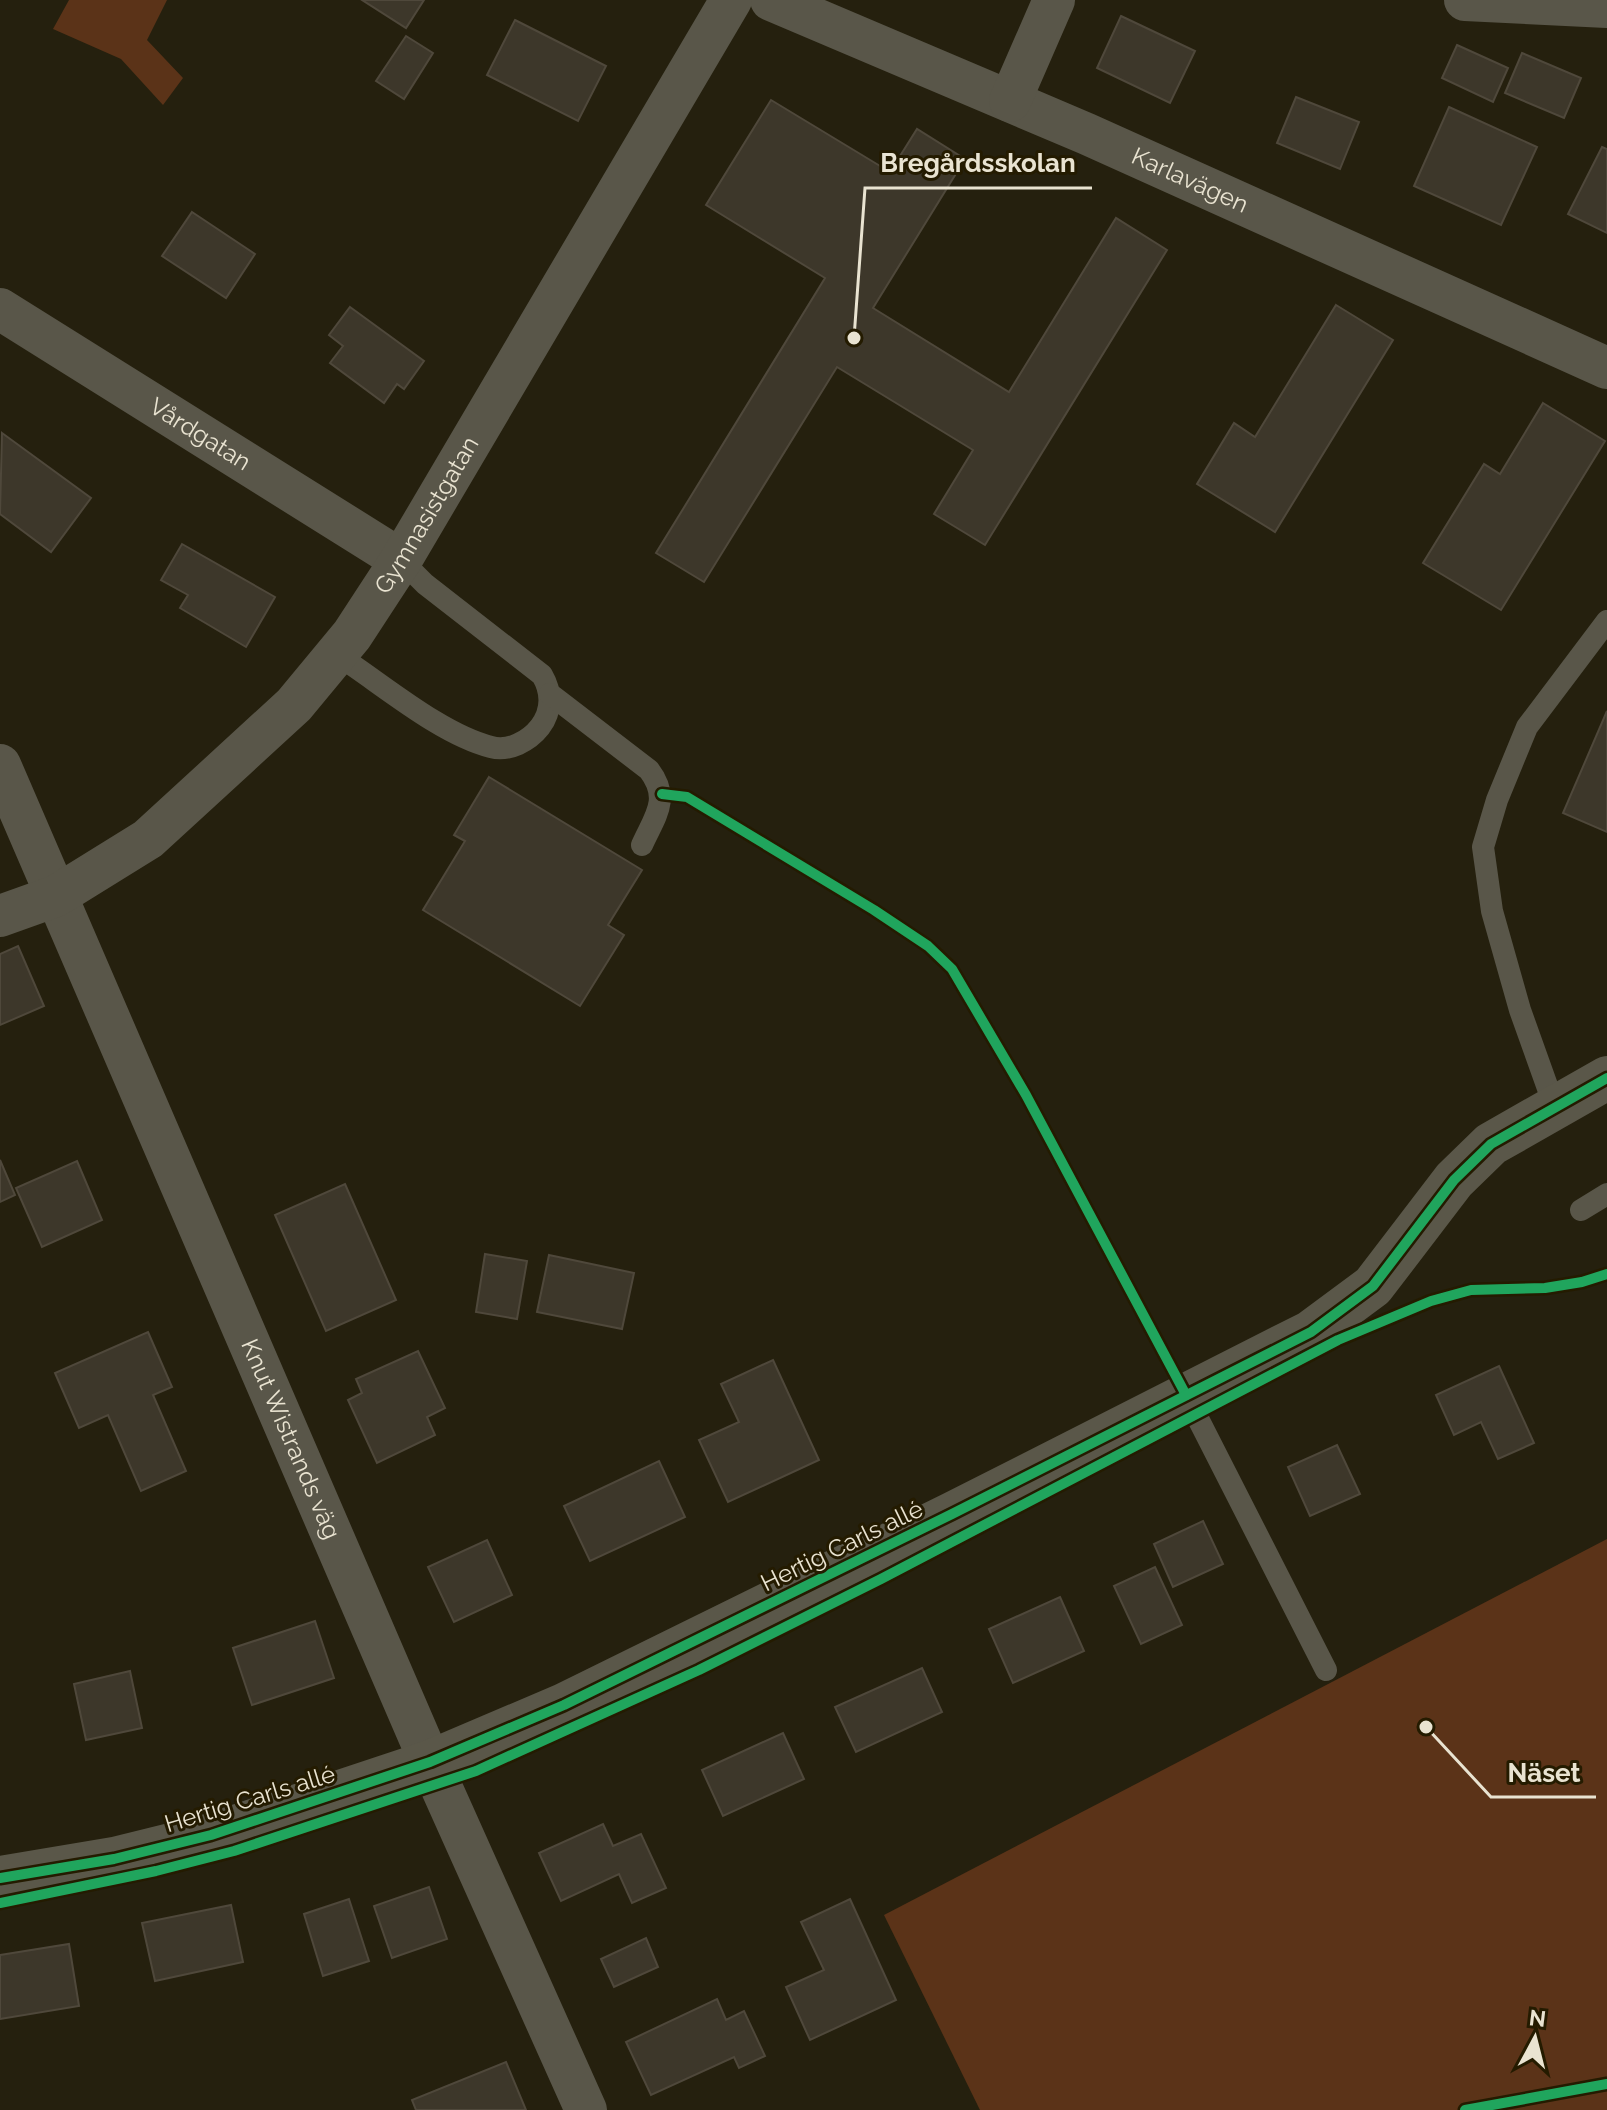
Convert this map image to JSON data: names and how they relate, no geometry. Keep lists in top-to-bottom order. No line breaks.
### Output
{"streets":{"street":["Karlavägen","Vårdgatan","Gymnasistgatan","Knut Wistrands väg","Hertig Carls allé"]},"crossings":[["Vårdgatan","Gymnasistgatan"],["Gymnasistgatan","Knut Wistrands väg"],["Knut Wistrands väg","Hertig Carls allé"]],"places":["Bregårdsskolan","Näset"],"north":"top"}
